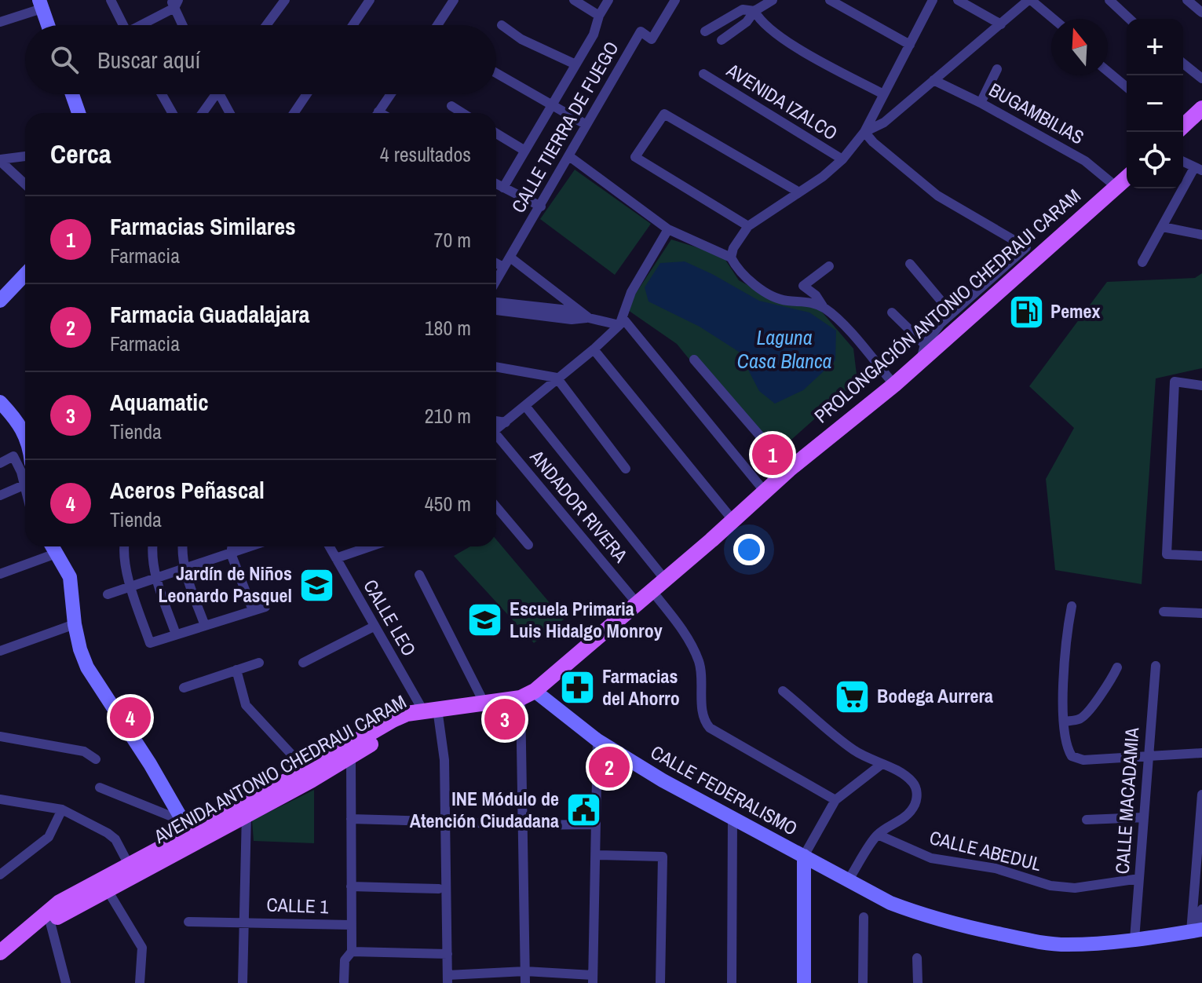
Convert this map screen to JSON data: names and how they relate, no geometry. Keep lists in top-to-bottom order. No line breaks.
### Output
{"streets":{"main road":["PROLONGACIÓN ANTONIO CHEDRAUI CARAM","AVENIDA ANTONIO CHEDRAUI CARAM","CALLE FEDERALISMO"],"street":["AVENIDA IZALCO","BUGAMBILIAS","CALLE TIERRA DE FUEGO","ANDADOR RIVERA","CALLE LEO","CALLE MACADAMIA","CALLE ABEDUL","CALLE 1"]},"crossings":[["BUGAMBILIAS","PROLONGACIÓN ANTONIO CHEDRAUI CARAM"],["PROLONGACIÓN ANTONIO CHEDRAUI CARAM","ANDADOR RIVERA"],["PROLONGACIÓN ANTONIO CHEDRAUI CARAM","CALLE FEDERALISMO"],["CALLE LEO","AVENIDA ANTONIO CHEDRAUI CARAM"],["CALLE FEDERALISMO","CALLE MACADAMIA"],["CALLE MACADAMIA","CALLE ABEDUL"]],"water":["Laguna Casa Blanca"],"places":{"fuel station":["Pemex"],"school or university":["Jardín de Niños Leonardo Pasquel","Escuela Primaria Luis Hidalgo Monroy"],"pharmacy":["Farmacias del Ahorro"],"supermarket":["Bodega Aurrera"],"public building":["INE Módulo de Atención Ciudadana"]},"north":"top","page":{"map_buttons":["+","−"],"search":"Buscar aquí","heading":["Cerca","4 resultados"],"list":[{"mark":"1","name":"Farmacias Similares","note":"Farmacia","value":"70 m"},{"mark":"2","name":"Farmacia Guadalajara","note":"Farmacia","value":"180 m"},{"mark":"3","name":"Aquamatic","note":"Tienda","value":"210 m"},{"mark":"4","name":"Aceros Peñascal","note":"Tienda","value":"450 m"}],"pins":["1","4","3","2"]}}
